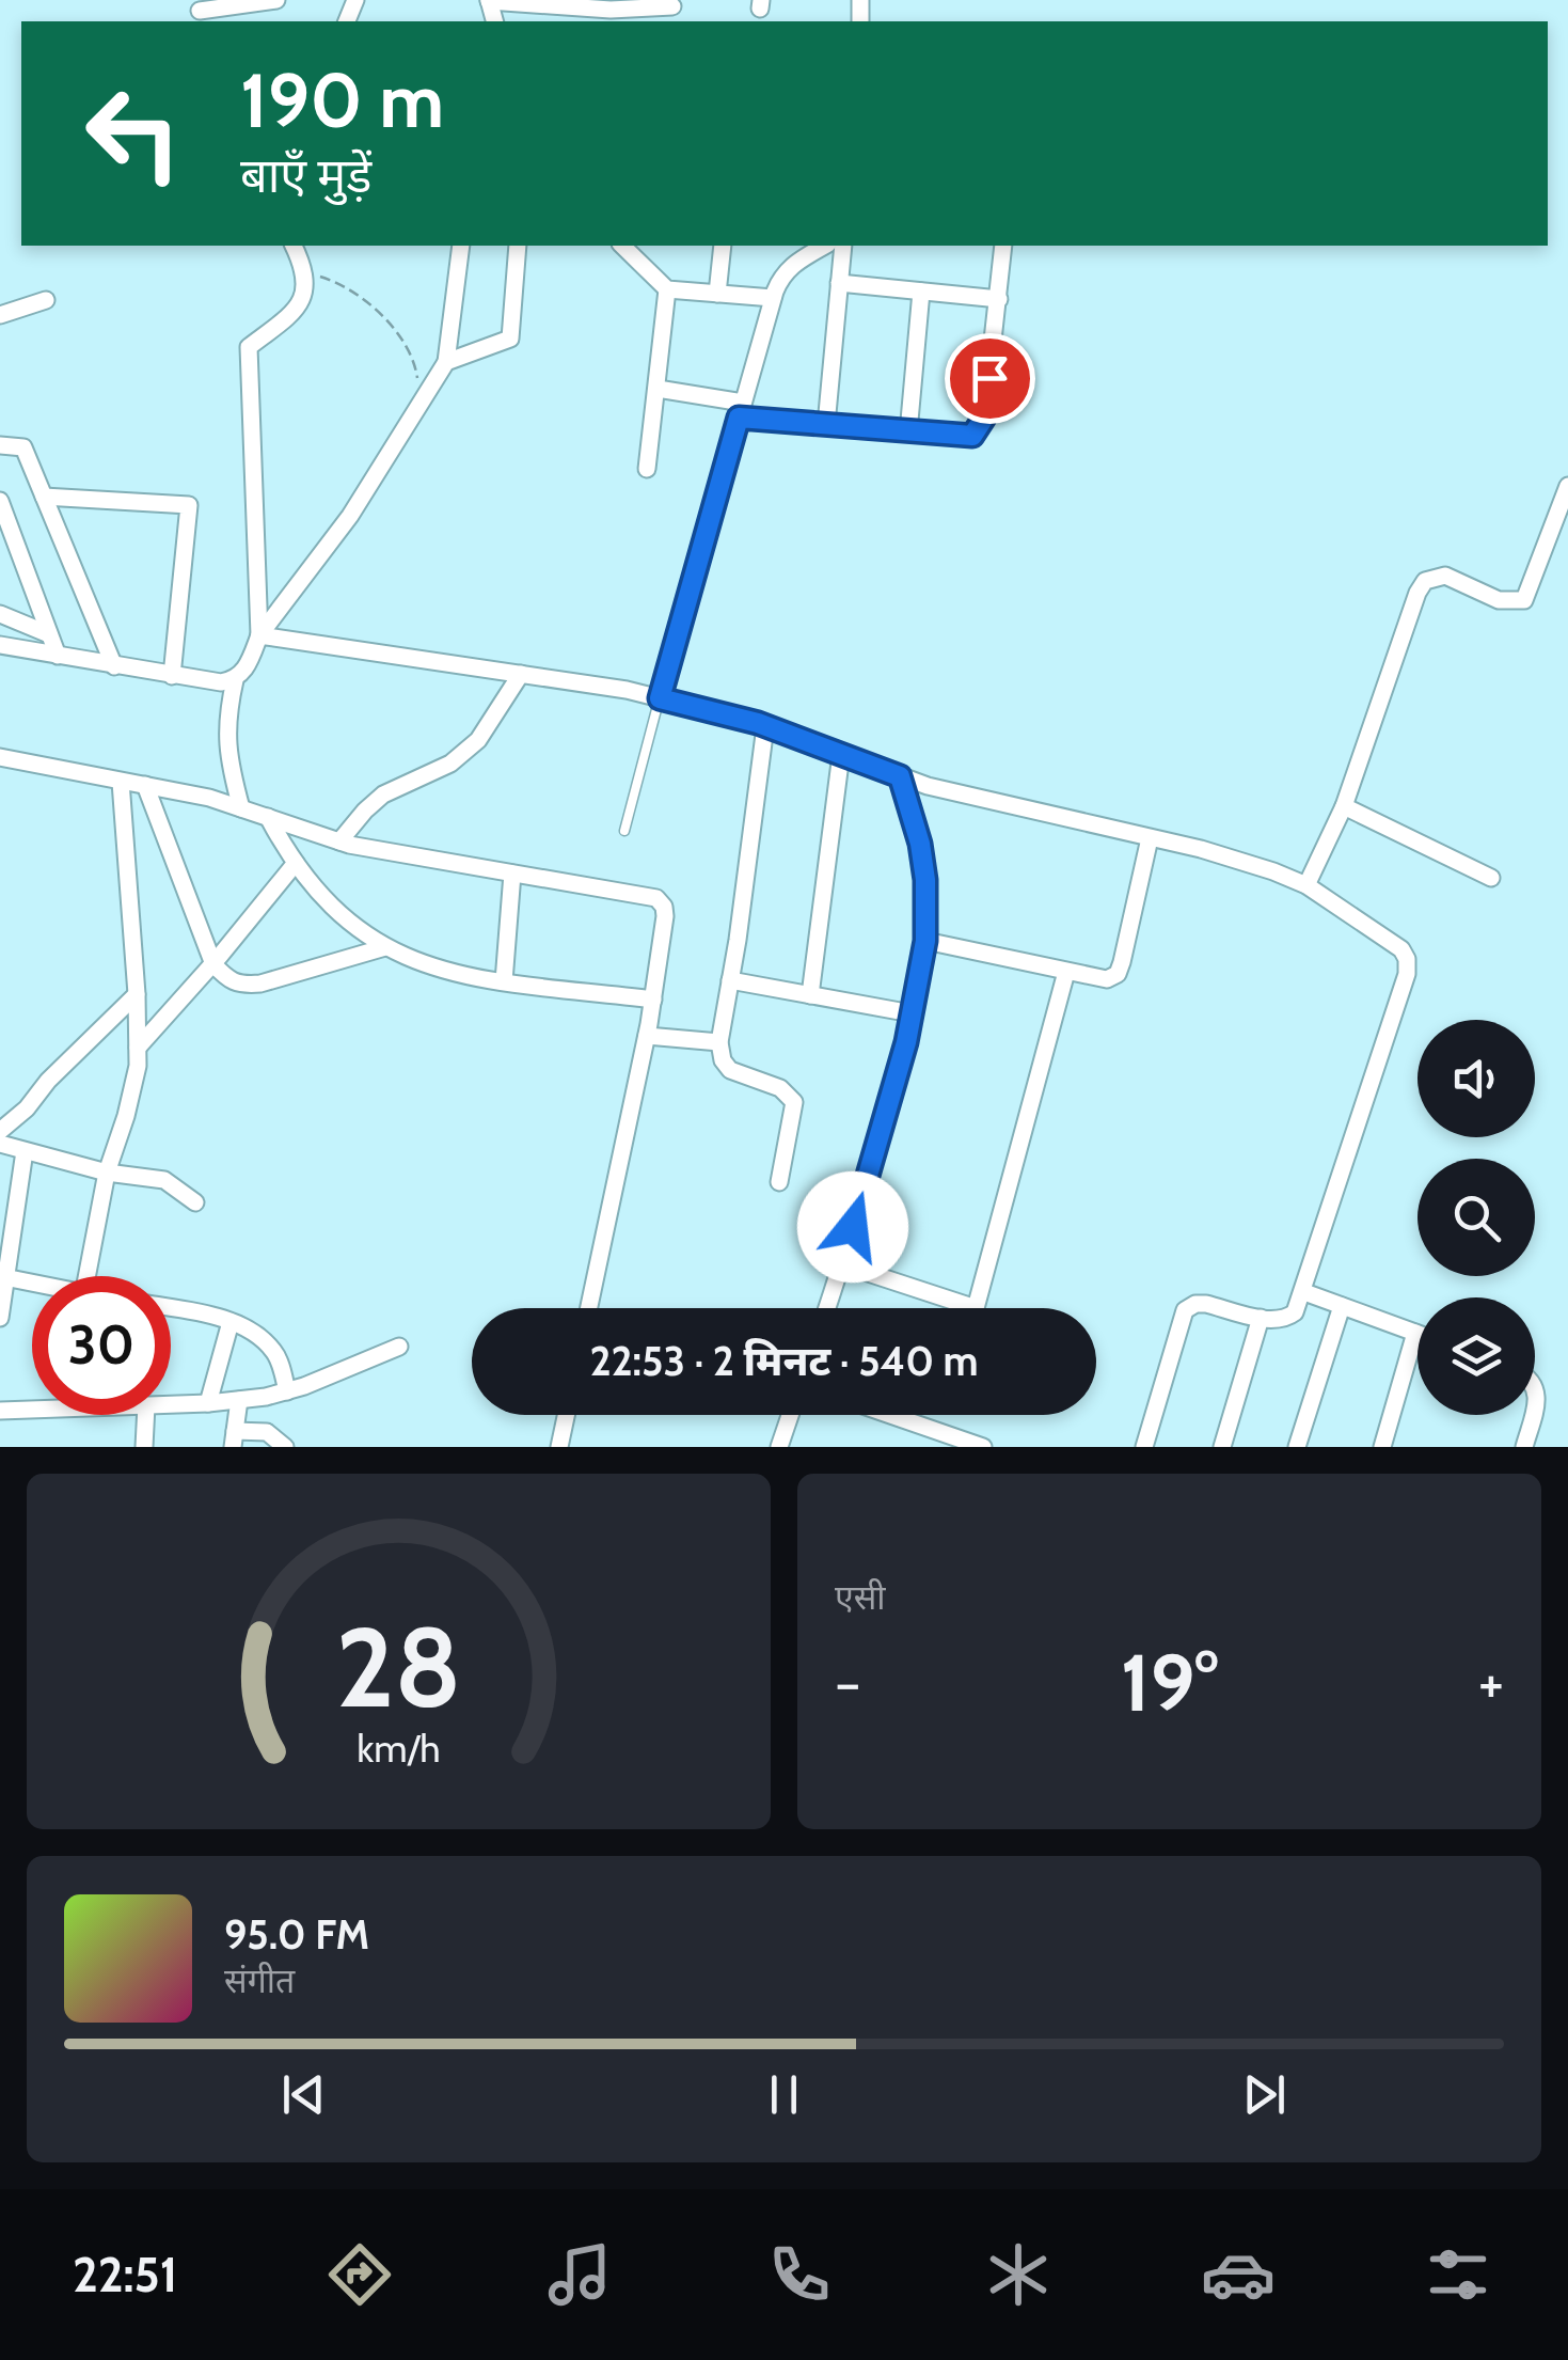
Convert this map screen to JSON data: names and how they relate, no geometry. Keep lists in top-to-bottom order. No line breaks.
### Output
{"page":{"turn":["190 m","बाएँ मुड़ें"],"limit":"30","trip":"22:53 · 2 मिनट · 540 m","tile":"एसी","heat":["−","19°","+"],"song":["95.0 FM","संगीत"],"tabs":"22:51","gauge":["28","km/h"]}}
